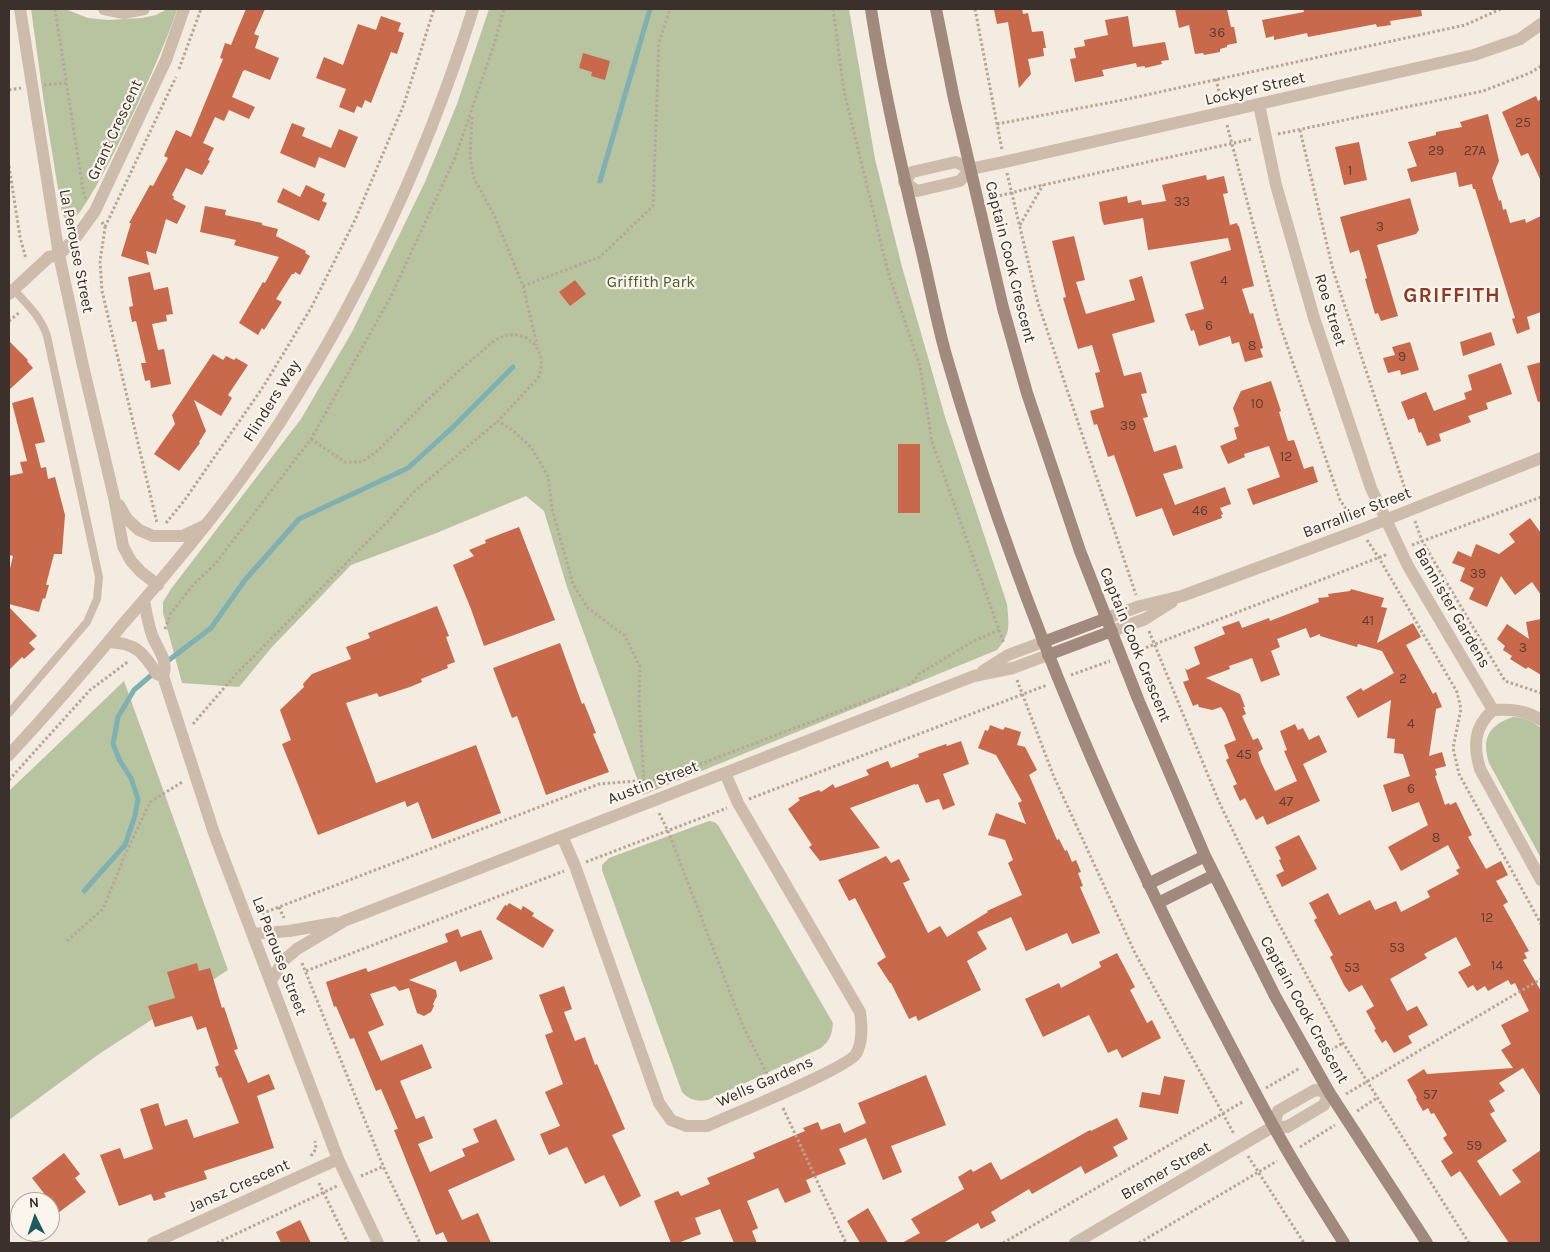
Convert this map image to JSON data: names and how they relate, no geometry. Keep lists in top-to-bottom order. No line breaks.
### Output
{"streets":{"main road":["Captain Cook Crescent"],"street":["Lockyer Street","Grant Crescent","La Perouse Street","Roe Street","Flinders Way","Barrallier Street","Bannister Gardens","Austin Street","Wells Gardens","Bremer Street","Jansz Crescent"]},"crossings":[["Lockyer Street","Captain Cook Crescent"],["Lockyer Street","Roe Street"],["Grant Crescent","La Perouse Street"],["La Perouse Street","Flinders Way"],["La Perouse Street","Austin Street"],["La Perouse Street","Jansz Crescent"],["Captain Cook Crescent","Barrallier Street"],["Captain Cook Crescent","Bremer Street"],["Roe Street","Barrallier Street"],["Roe Street","Bannister Gardens"],["Barrallier Street","Bannister Gardens"],["Austin Street","Wells Gardens"]],"districts":["GRIFFITH"],"parks":["Griffith Park"],"house_numbers":["36","25","29","27A","1","33","3","4","6","8","9","10","39","12","46","39","41","3","2","4","45","6","47","8","12","53","14","53","57","59"],"north":"top"}
